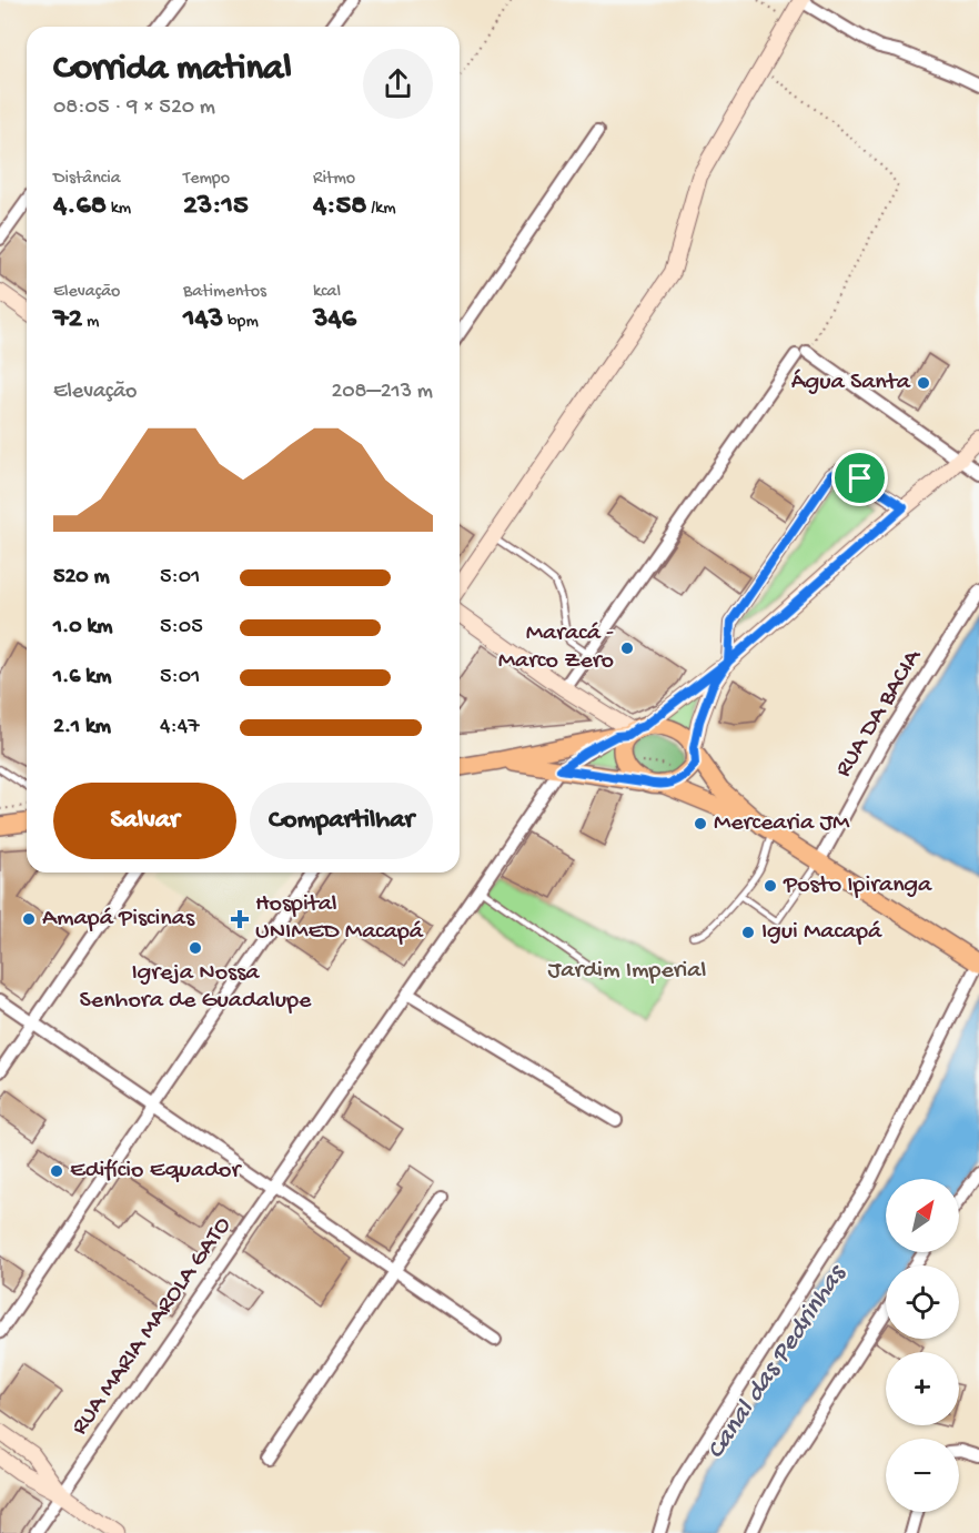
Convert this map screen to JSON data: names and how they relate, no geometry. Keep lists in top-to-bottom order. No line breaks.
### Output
{"streets":{"street":["RUA DA BACIA","RUA MARIA MAROLA GATO"]},"water":["Canal das Pedrinhas"],"parks":["Jardim Imperial"],"places":{"other":["Água Santa","Maracá - Marco Zero","Mercearia JM","Posto Ipiranga","Amapá Piscinas","Igui Macapá","Igreja Nossa Senhora de Guadalupe","Edifício Equador"],"health":["Hospital UNIMED Macapá"]},"north":"top right","page":{"heading":["Corrida matinal","08:05 · 9 × 520 m"],"stats":[["Distância","4.68 km"],["Tempo","23:15"],["Ritmo","4:58 /km"],["Elevação","72 m"],["Batimentos","143 bpm"],["kcal","346"]],"chart":["Elevação","208–213 m"],"list":[{"name":"520 m","note":"5:01"},{"name":"1.0 km","note":"5:05"},{"name":"1.6 km","note":"5:01"},{"name":"2.1 km","note":"4:47"}],"buttons":["Salvar","Compartilhar"],"map_buttons":["+","−"]}}
